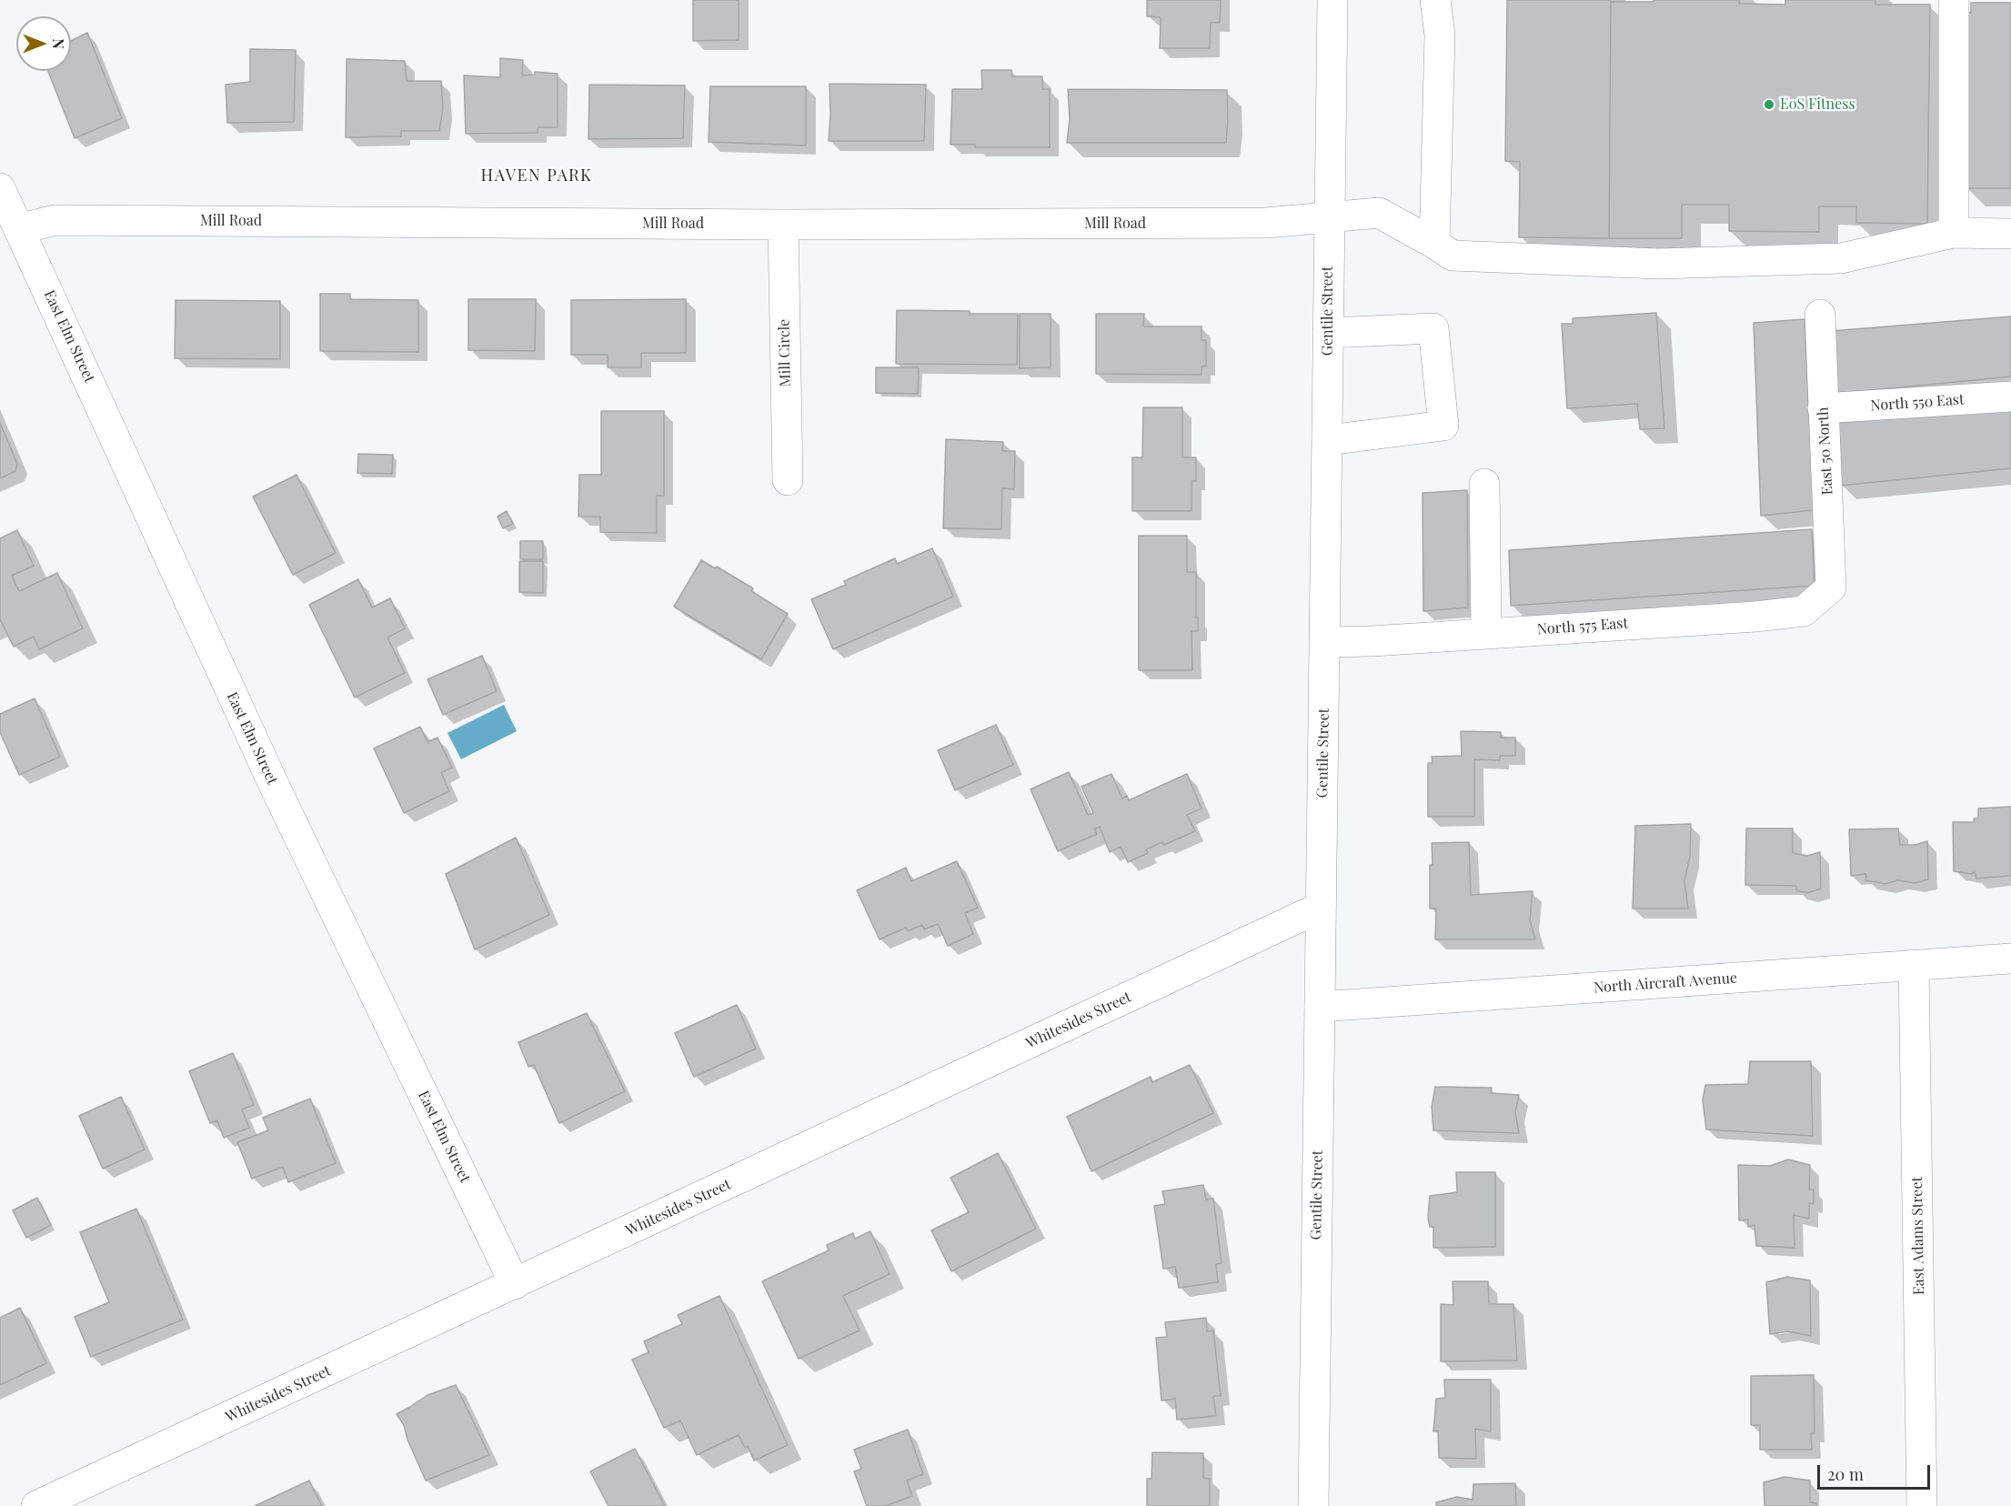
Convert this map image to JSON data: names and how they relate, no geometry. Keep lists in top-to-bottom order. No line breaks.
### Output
{"streets":{"street":["Mill Road","Gentile Street","East Elm Street","Mill Circle","North 550 East","East 50 North","North 575 East","North Aircraft Avenue","Whitesides Street","East Adams Street"]},"crossings":[["Mill Road","Gentile Street"],["Mill Road","East Elm Street"],["Mill Road","Mill Circle"],["Gentile Street","North 575 East"],["Gentile Street","North Aircraft Avenue"],["Gentile Street","Whitesides Street"],["East Elm Street","Whitesides Street"],["North 550 East","East 50 North"],["East 50 North","North 575 East"],["North Aircraft Avenue","East Adams Street"]],"districts":["HAVEN PARK"],"places":["EoS Fitness"],"scale_bar":"20 m","north":"right"}
